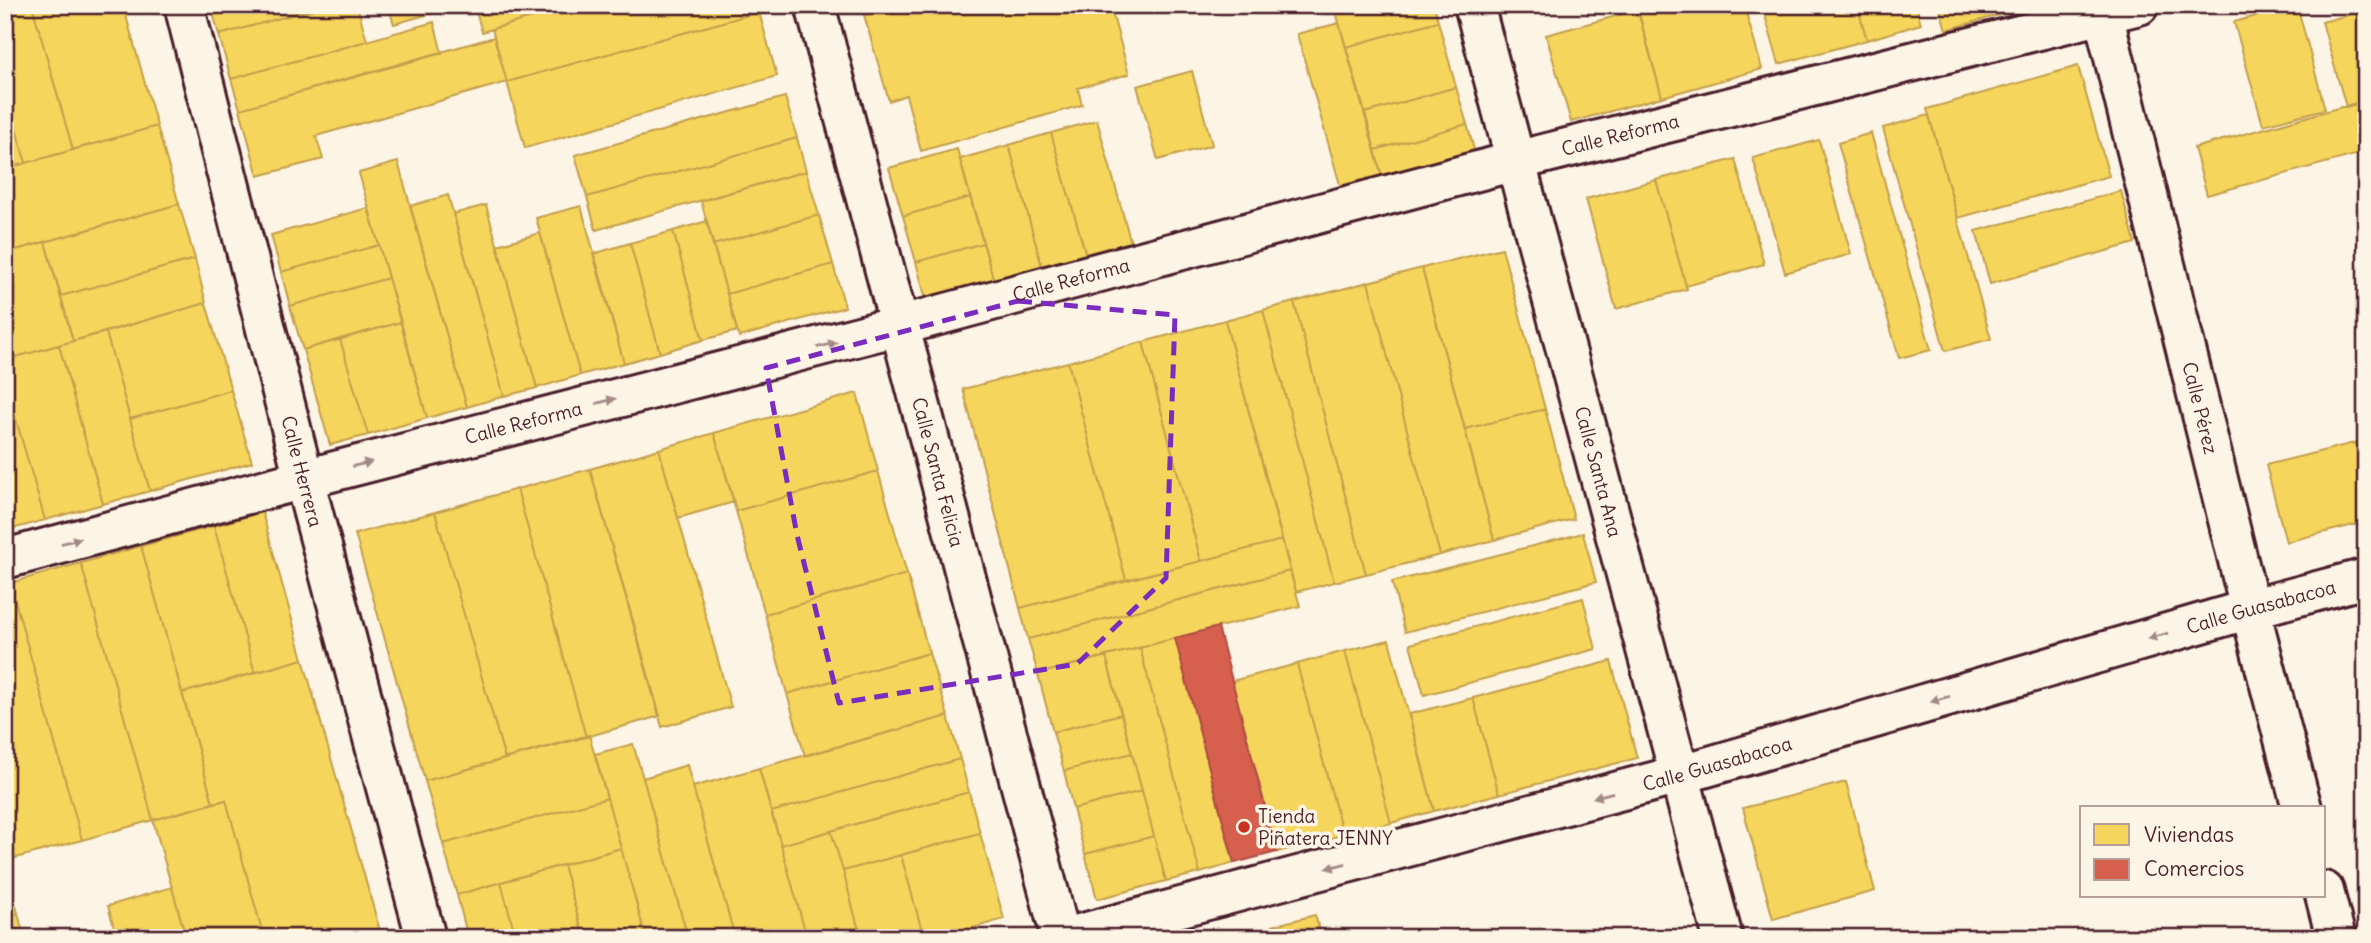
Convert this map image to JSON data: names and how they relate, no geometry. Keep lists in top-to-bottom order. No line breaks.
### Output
{"streets":{"street":["Calle Reforma","Calle Pérez","Calle Herrera","Calle Santa Felicia","Calle Santa Ana","Calle Guasabacoa"]},"crossings":[["Calle Reforma","Calle Pérez"],["Calle Reforma","Calle Herrera"],["Calle Reforma","Calle Santa Felicia"],["Calle Reforma","Calle Santa Ana"],["Calle Pérez","Calle Guasabacoa"],["Calle Santa Felicia","Calle Guasabacoa"],["Calle Santa Ana","Calle Guasabacoa"]],"one_way":["Calle Reforma","Calle Guasabacoa"],"places":["Tienda Piñatera JENNY"],"legend":["Viviendas","Comercios"]}
